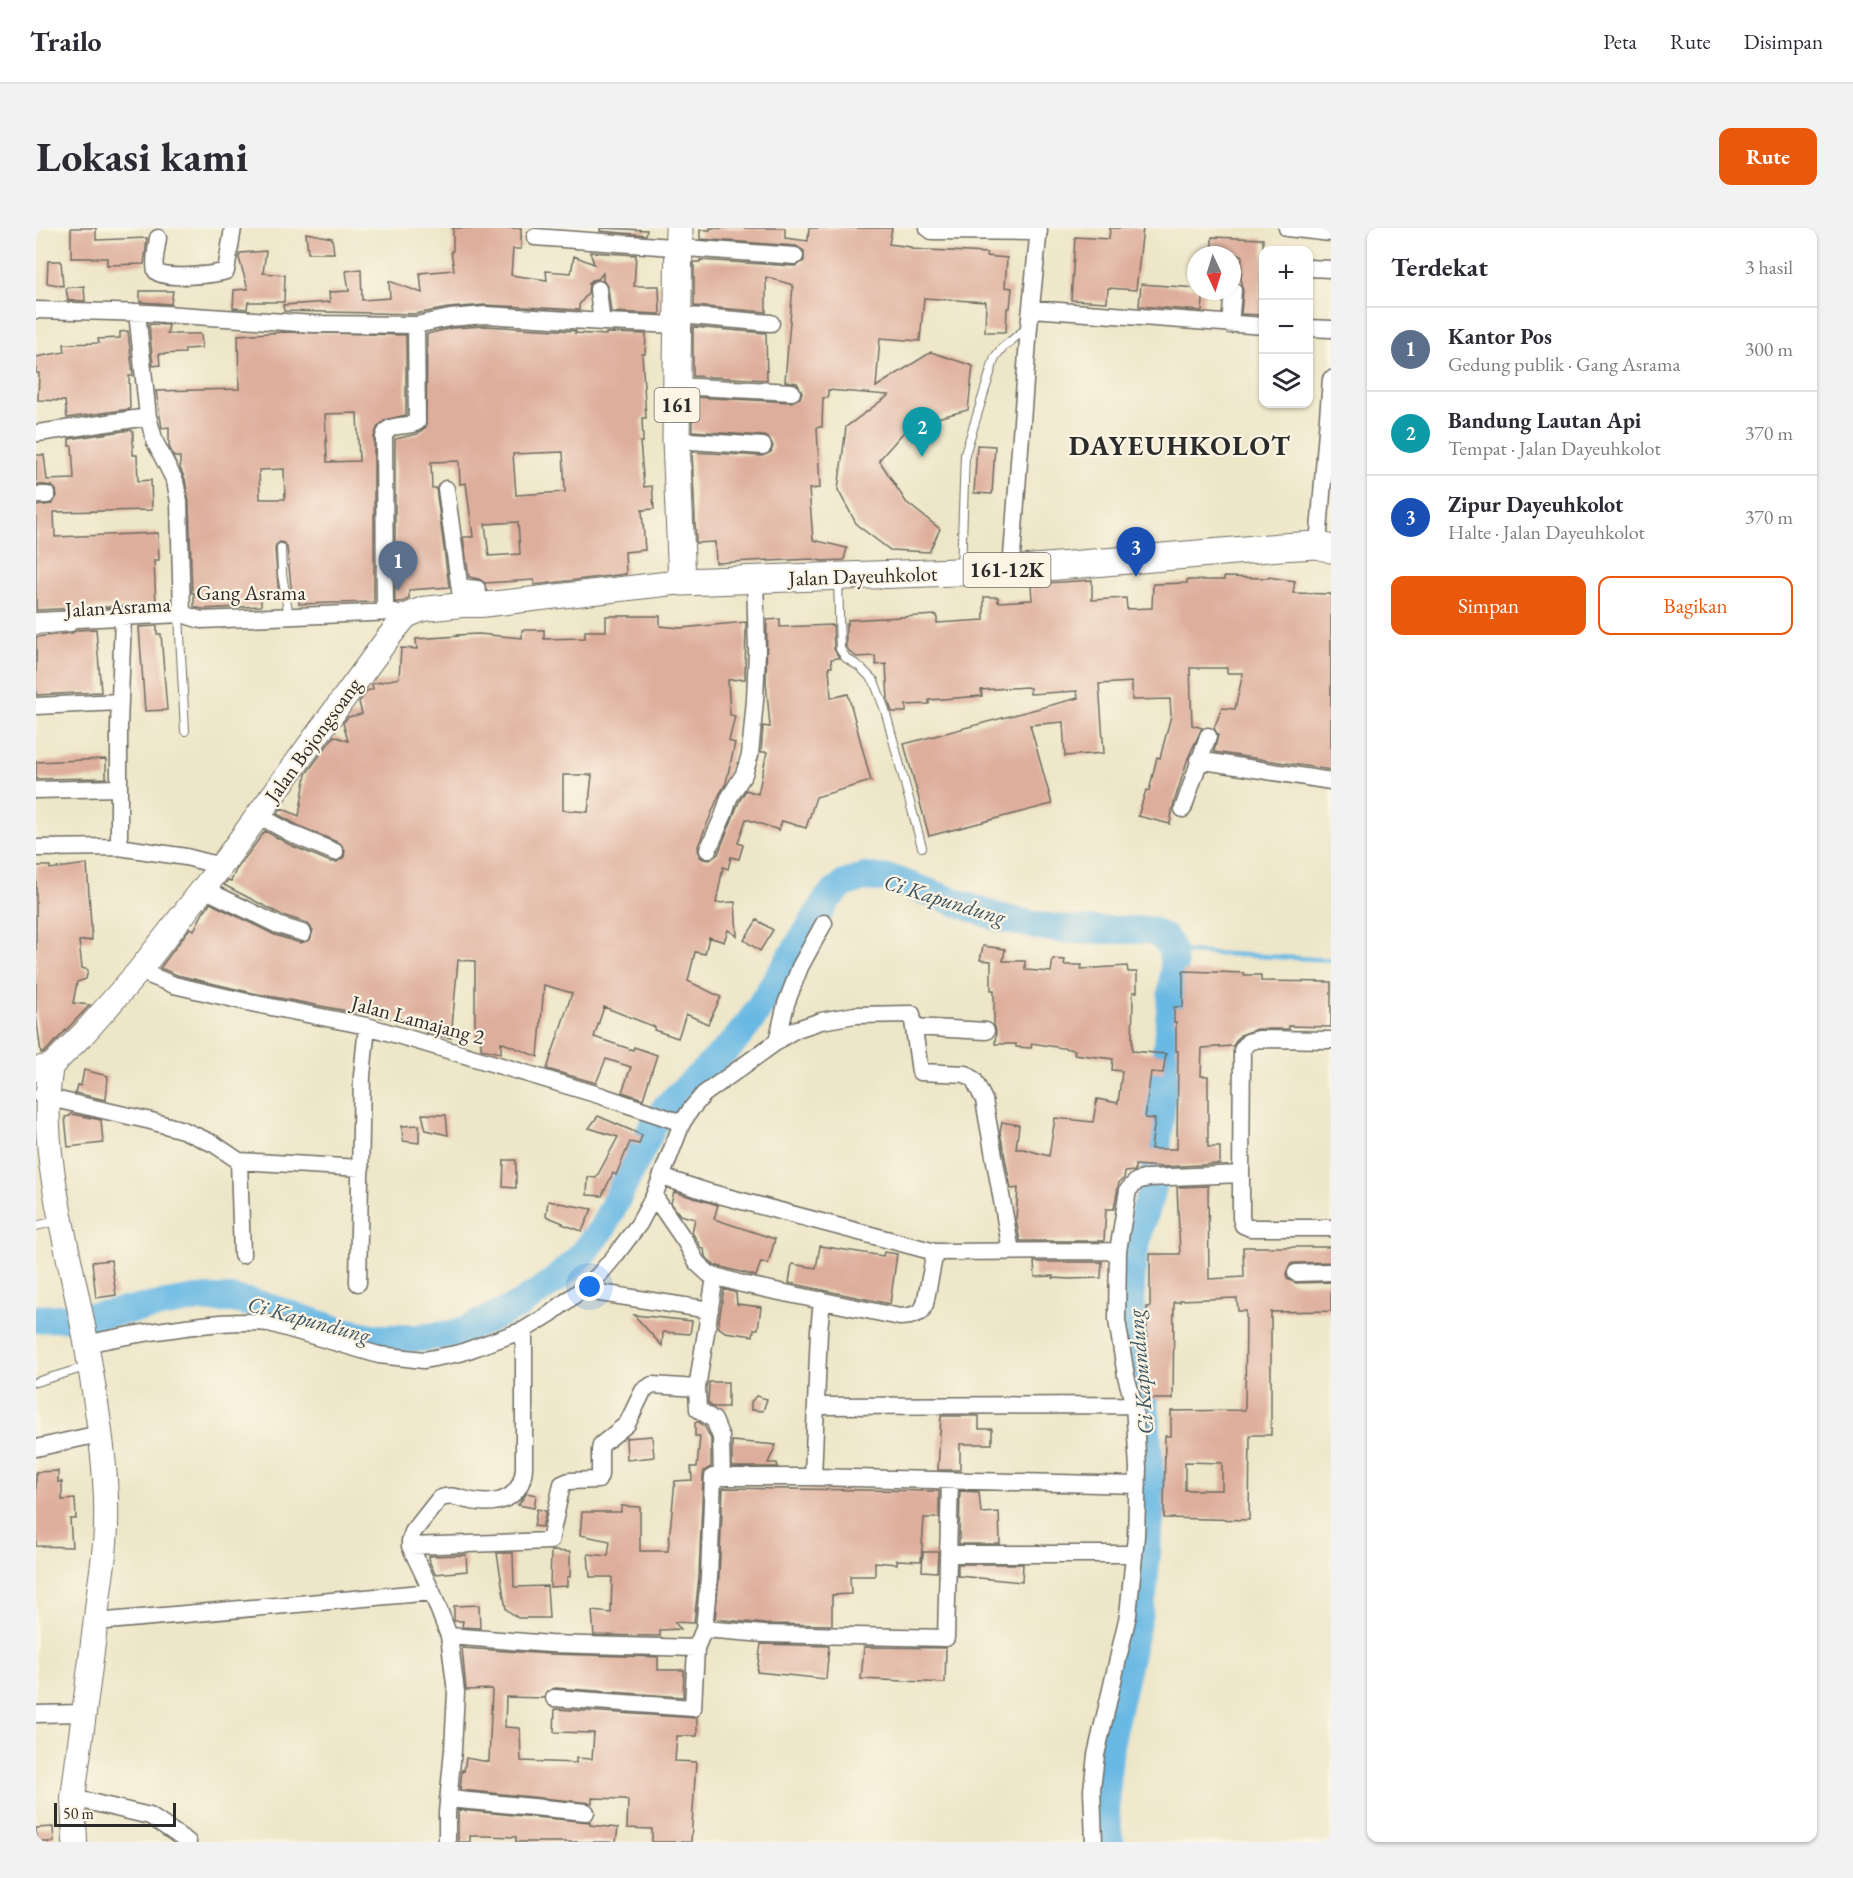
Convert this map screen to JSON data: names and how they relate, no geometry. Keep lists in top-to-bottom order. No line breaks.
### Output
{"streets":{"main road":["161","161-12K","Jalan Dayeuhkolot","Jalan Bojongsoang"],"street":["Gang Asrama","Jalan Lamajang 2"],"lane":["Jalan Asrama"]},"crossings":[["161","Jalan Dayeuhkolot"],["Gang Asrama","Jalan Bojongsoang"],["Jalan Bojongsoang","Jalan Lamajang 2"]],"districts":["DAYEUHKOLOT"],"water":["Ci Kapundung"],"scale_bar":"50 m","north":"bottom","page":{"header":"Trailo","nav":["Peta","Rute","Disimpan"],"buttons":["Rute",["Simpan","Bagikan"]],"title":"Lokasi kami","heading":["Terdekat","3 hasil"],"map_buttons":["+","−"],"list":[{"mark":"1","name":"Kantor Pos","note":"Gedung publik · Gang Asrama","value":"300 m"},{"mark":"2","name":"Bandung Lautan Api","note":"Tempat · Jalan Dayeuhkolot","value":"370 m"},{"mark":"3","name":"Zipur Dayeuhkolot","note":"Halte · Jalan Dayeuhkolot","value":"370 m"}],"pins":["2","3","1"],"scale":"50 m"}}
